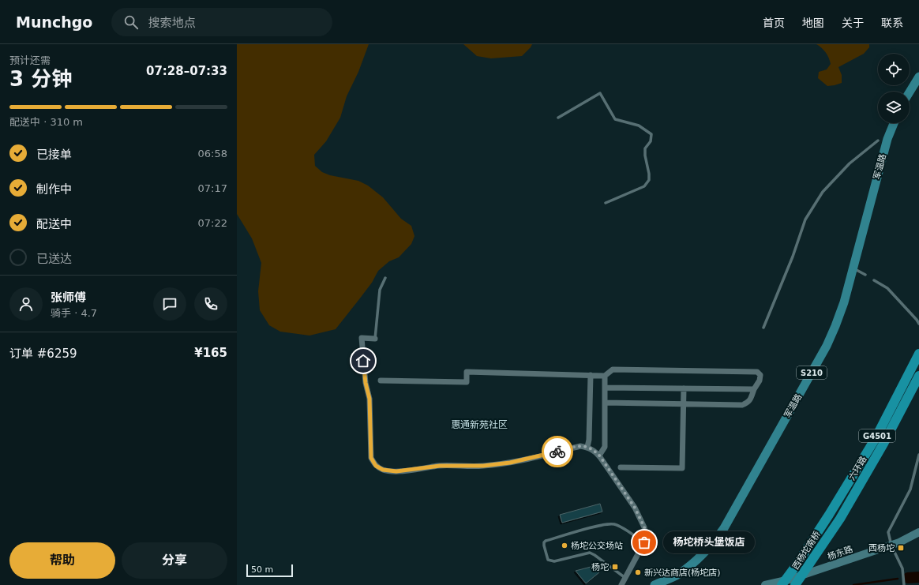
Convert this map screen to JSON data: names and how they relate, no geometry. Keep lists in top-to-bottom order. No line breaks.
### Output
{"streets":{"highway":["G4501","六环路","西杨坨南桥"],"main road":["军温路","S210"],"street":["杨东路"]},"crossings":[["六环路","西杨坨南桥"]],"districts":["惠通新苑社区"],"places":{"other":["杨坨桥头堡饭店","杨坨公交场站","新兴达商店(杨坨店)"],"transit":["西杨坨","杨坨"]},"scale_bar":"50 m","page":{"header":"Munchgo","search":"搜索地点","nav":["首页","地图","关于","联系"],"heading":["3 分钟","预计还需","07:28–07:33"],"panel":["张师傅","骑手 · 4.7","订单 #6259","¥165"],"bar":"配送中 · 310 m","list":[["已接单","06:58"],["制作中","07:17"],["配送中","07:22"],"已送达"],"bubble":"杨坨桥头堡饭店","buttons":["帮助","分享"],"scale":"50 m"}}
